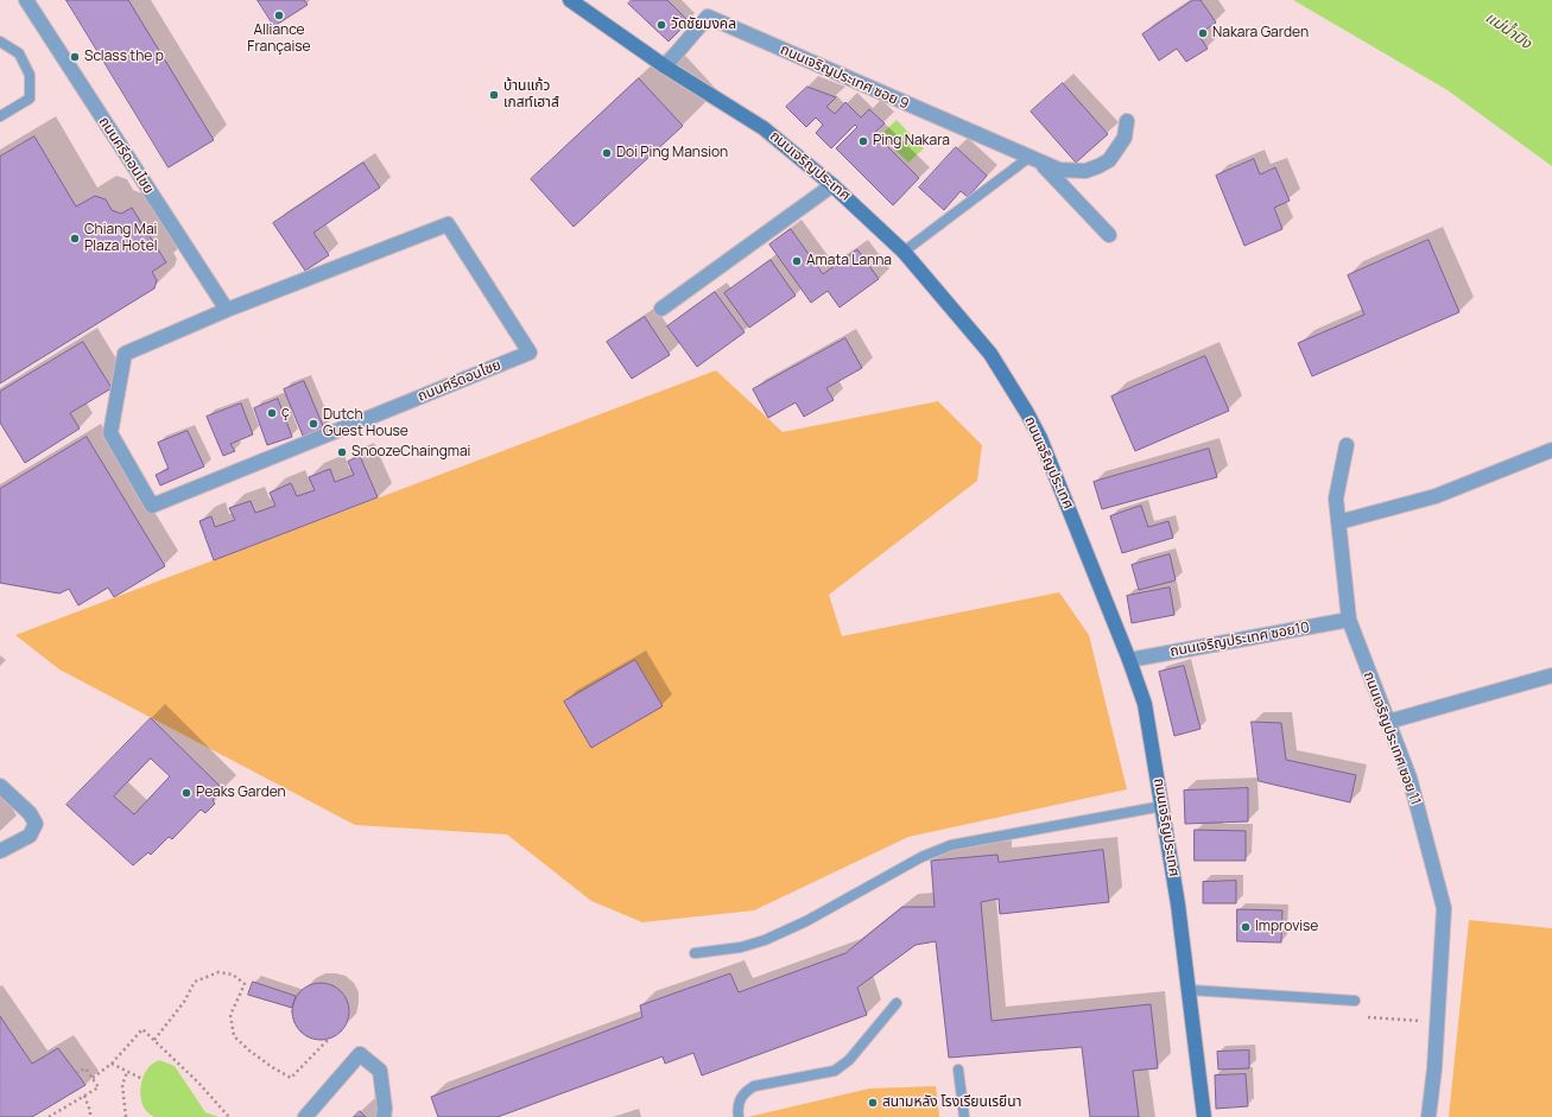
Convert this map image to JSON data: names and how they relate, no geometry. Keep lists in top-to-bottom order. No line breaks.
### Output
{"streets":{"street":["ถนนเจริญประเทศ ซอย 9","ถนนศรีดอนไชย","ถนนเจริญประเทศ","ถนนเจริญประเทศ ซอย10","ถนนเจริญประเทศ ซอย 11"]},"crossings":[["ถนนเจริญประเทศ ซอย 9","ถนนเจริญประเทศ"],["ถนนเจริญประเทศ","ถนนเจริญประเทศ ซอย10"],["ถนนเจริญประเทศ ซอย10","ถนนเจริญประเทศ ซอย 11"]],"water":["แม่น้ำปิง"],"places":["Alliance Française","วัดชัยมงคล","Nakara Garden","Sclass the p","บ้านแก้ว เกสท์เฮาส์","Ping Nakara","Doi Ping Mansion","Chiang Mai Plaza Hotel","Amata Lanna","ç","Dutch Guest House","SnoozeChaingmai","Peaks Garden","Improvise","สนามหลัง โรงเรียนเรยีนา"]}
